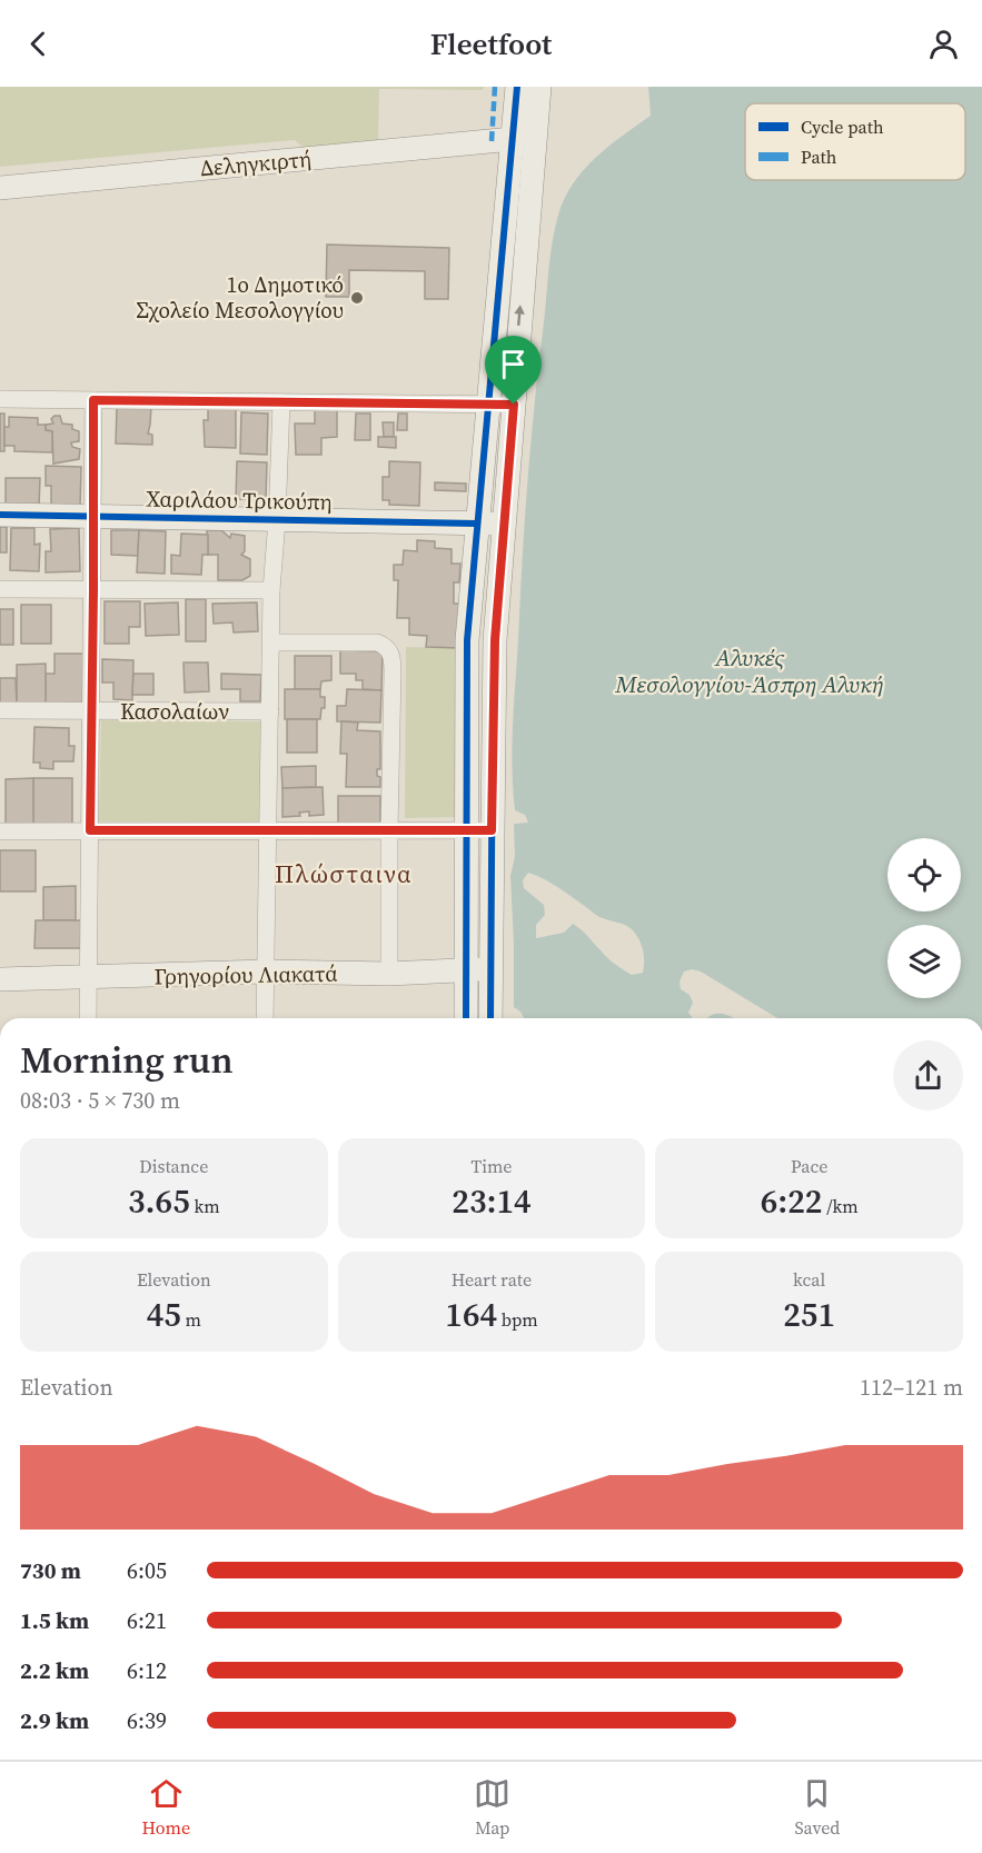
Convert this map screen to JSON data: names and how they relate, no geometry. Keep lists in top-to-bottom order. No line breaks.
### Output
{"streets":{"street":["Δεληγκιρτή","Χαριλάου Τρικούπη","Κασολαίων","Γρηγορίου Λιακατά"]},"districts":["Πλώσταινα"],"water":["Αλυκές Μεσολογγίου-Άσπρη Αλυκή"],"places":["1ο Δημοτικό Σχολείο Μεσολογγίου"],"legend":["Cycle path","Path"],"page":{"header":"Fleetfoot","heading":["Morning run","08:03 · 5 × 730 m"],"stats":[["Distance","3.65 km"],["Time","23:14"],["Pace","6:22 /km"],["Elevation","45 m"],["Heart rate","164 bpm"],["kcal","251"]],"chart":["Elevation","112–121 m"],"list":[{"name":"730 m","note":"6:05"},{"name":"1.5 km","note":"6:21"},{"name":"2.2 km","note":"6:12"},{"name":"2.9 km","note":"6:39"}],"tabs":["Home","Map","Saved"]}}
